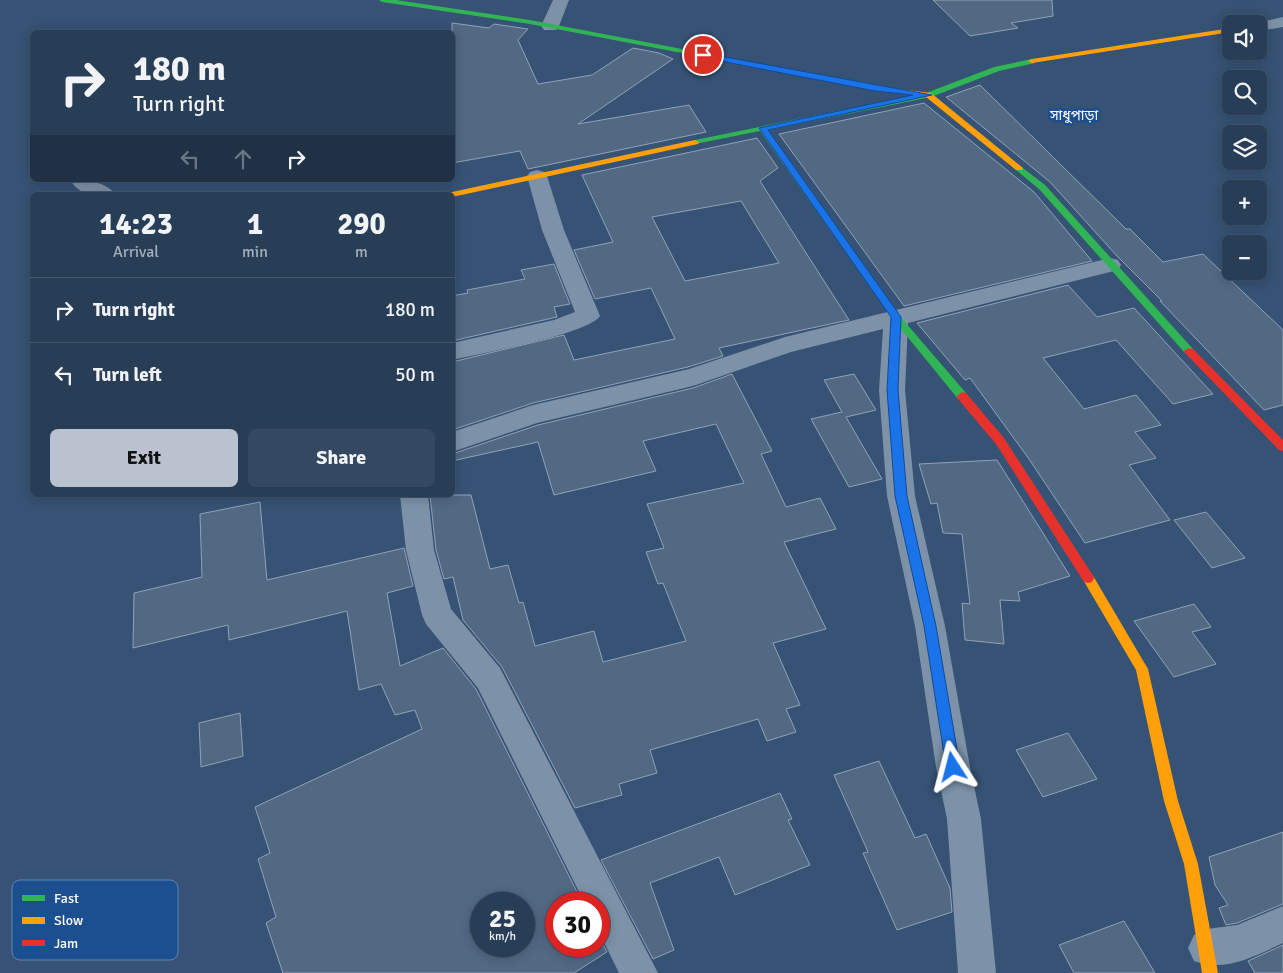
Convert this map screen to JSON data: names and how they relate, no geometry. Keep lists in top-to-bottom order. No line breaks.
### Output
{"districts":["সাধুপাড়া"],"legend":["Fast","Slow","Jam"],"page":{"map_buttons":["+","−"],"turn":["180 m","Turn right"],"eta":["14:23","Arrival","1","min","290","m"],"list":[{"name":"Turn right","value":"180 m"},{"name":"Turn left","value":"50 m"}],"buttons":["Exit","Share"],"speed":"25 km/h","limit":"30"}}
